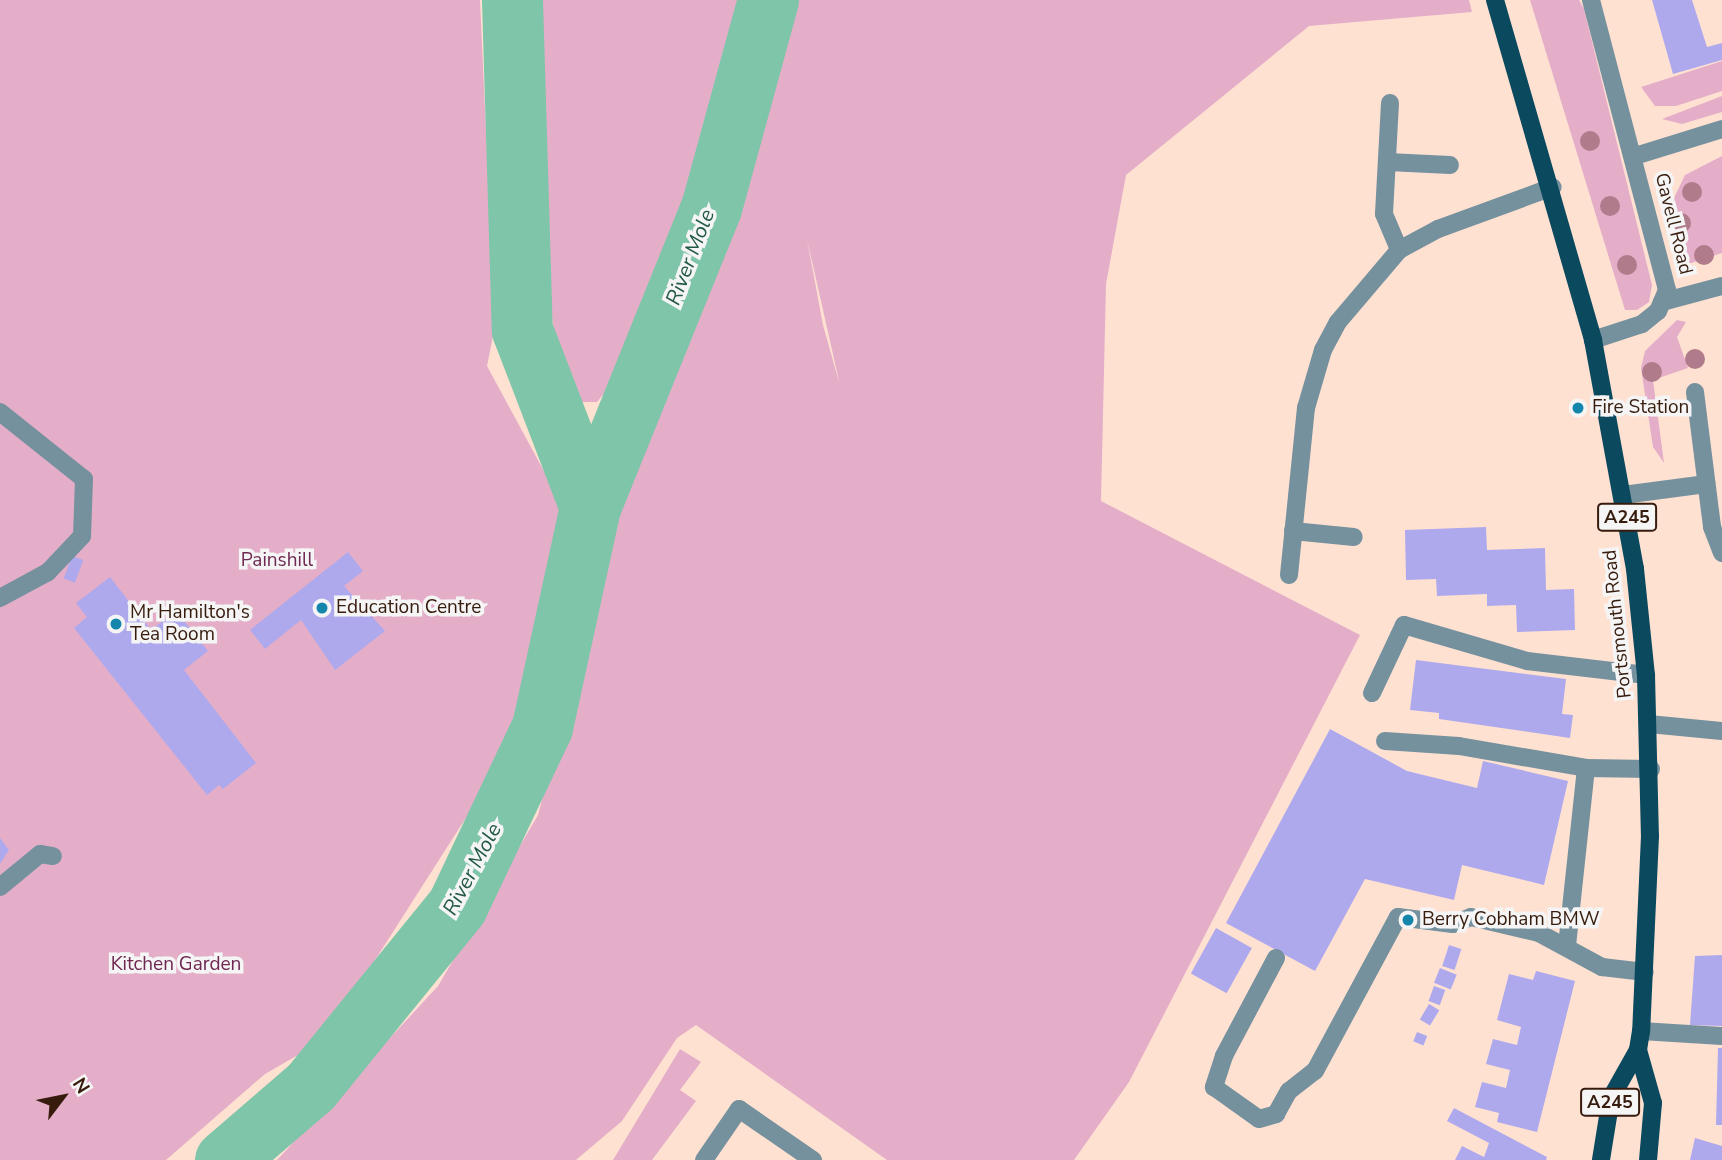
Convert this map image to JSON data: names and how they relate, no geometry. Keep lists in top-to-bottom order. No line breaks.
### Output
{"streets":{"main road":["A245","Portsmouth Road"],"street":["Gavell Road"]},"crossings":[["Gavell Road","Portsmouth Road"]],"water":["River Mole"],"parks":["Painshill","Kitchen Garden"],"places":["Fire Station","Education Centre","Mr Hamilton's Tea Room","Berry Cobham BMW"],"north":"top right"}
